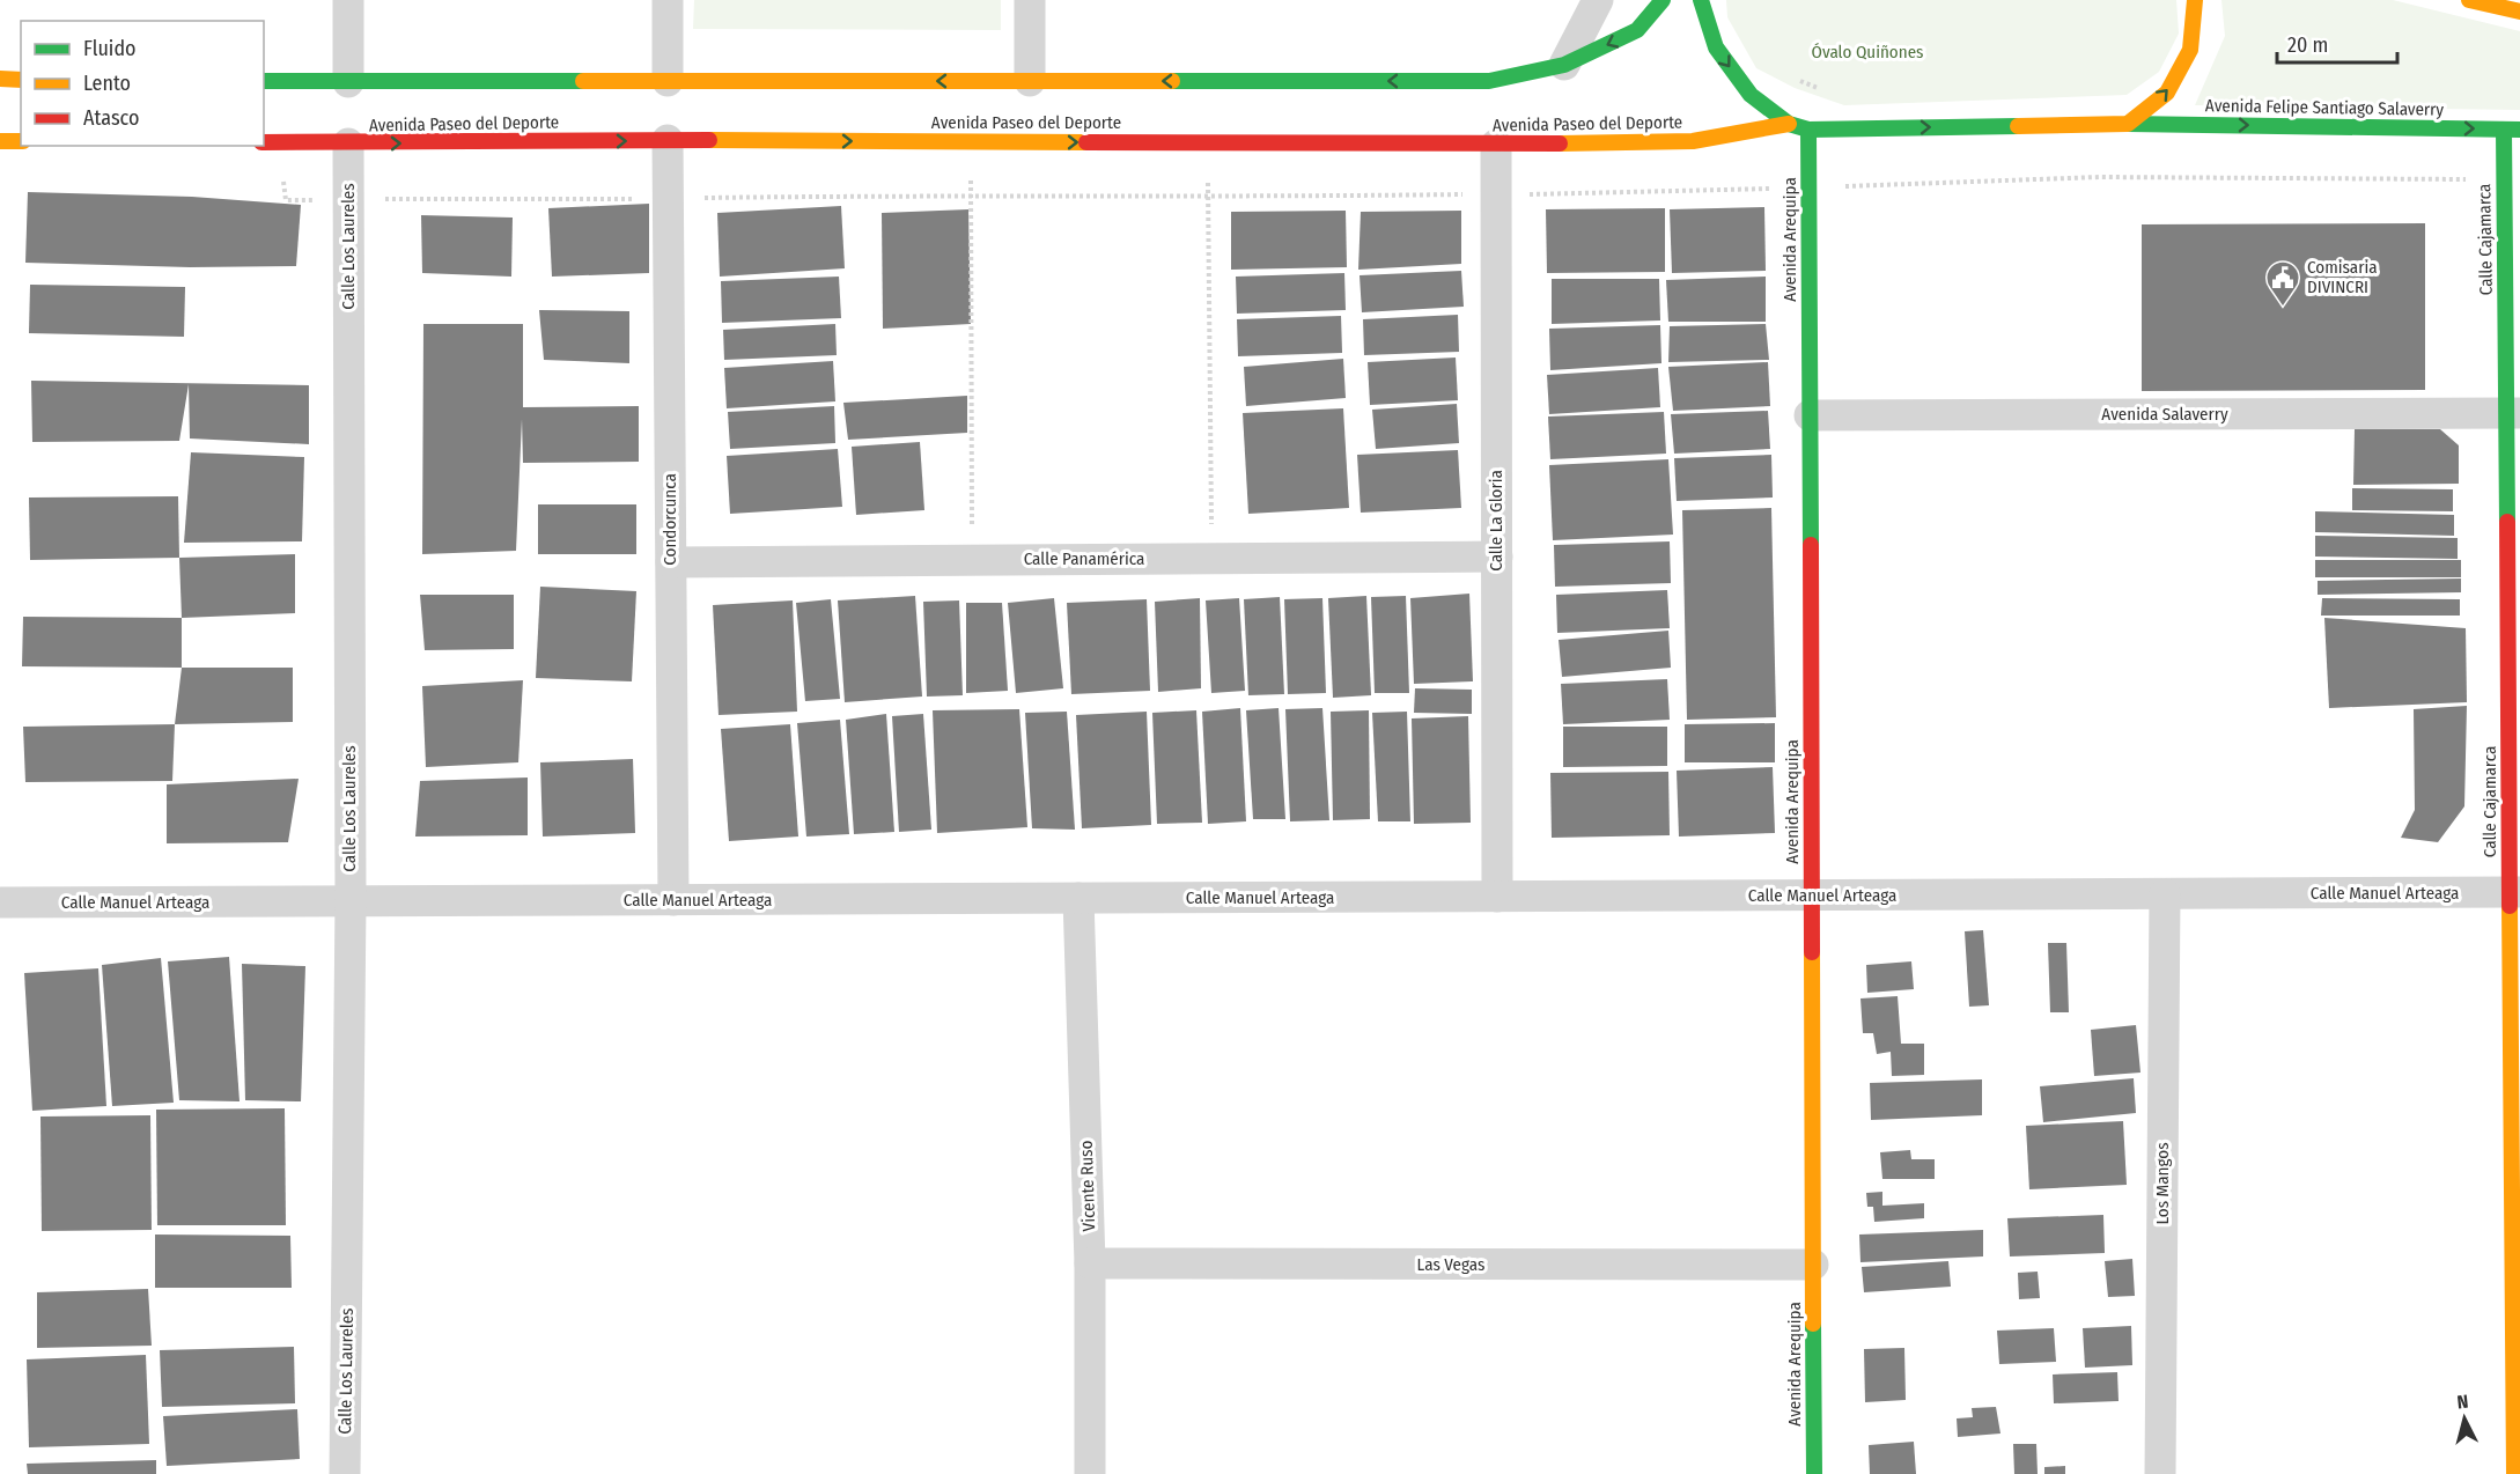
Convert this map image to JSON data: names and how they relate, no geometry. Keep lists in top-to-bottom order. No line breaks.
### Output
{"streets":{"main road":["Avenida Felipe Santiago Salaverry","Avenida Paseo del Deporte","Avenida Arequipa","Calle Cajamarca"],"street":["Calle Los Laureles","Avenida Salaverry","Condorcunca","Calle La Gloria","Calle Panamérica","Calle Manuel Arteaga","Los Mangos","Vicente Ruso","Las Vegas"]},"crossings":[["Avenida Felipe Santiago Salaverry","Calle Cajamarca"],["Avenida Paseo del Deporte","Calle Los Laureles"],["Avenida Paseo del Deporte","Condorcunca"],["Avenida Paseo del Deporte","Calle La Gloria"],["Avenida Arequipa","Avenida Salaverry"],["Avenida Arequipa","Calle Manuel Arteaga"],["Avenida Arequipa","Las Vegas"],["Calle Cajamarca","Avenida Salaverry"],["Calle Cajamarca","Calle Manuel Arteaga"],["Calle Los Laureles","Calle Manuel Arteaga"],["Condorcunca","Calle Panamérica"],["Condorcunca","Calle Manuel Arteaga"],["Calle La Gloria","Calle Panamérica"],["Calle La Gloria","Calle Manuel Arteaga"],["Calle Manuel Arteaga","Los Mangos"],["Calle Manuel Arteaga","Vicente Ruso"],["Vicente Ruso","Las Vegas"]],"one_way":["Avenida Felipe Santiago Salaverry"],"parks":["Óvalo Quiñones"],"places":{"public building":["Comisaria DIVINCRI"]},"legend":["Fluido","Lento","Atasco"],"scale_bar":"20 m","north":"top"}
